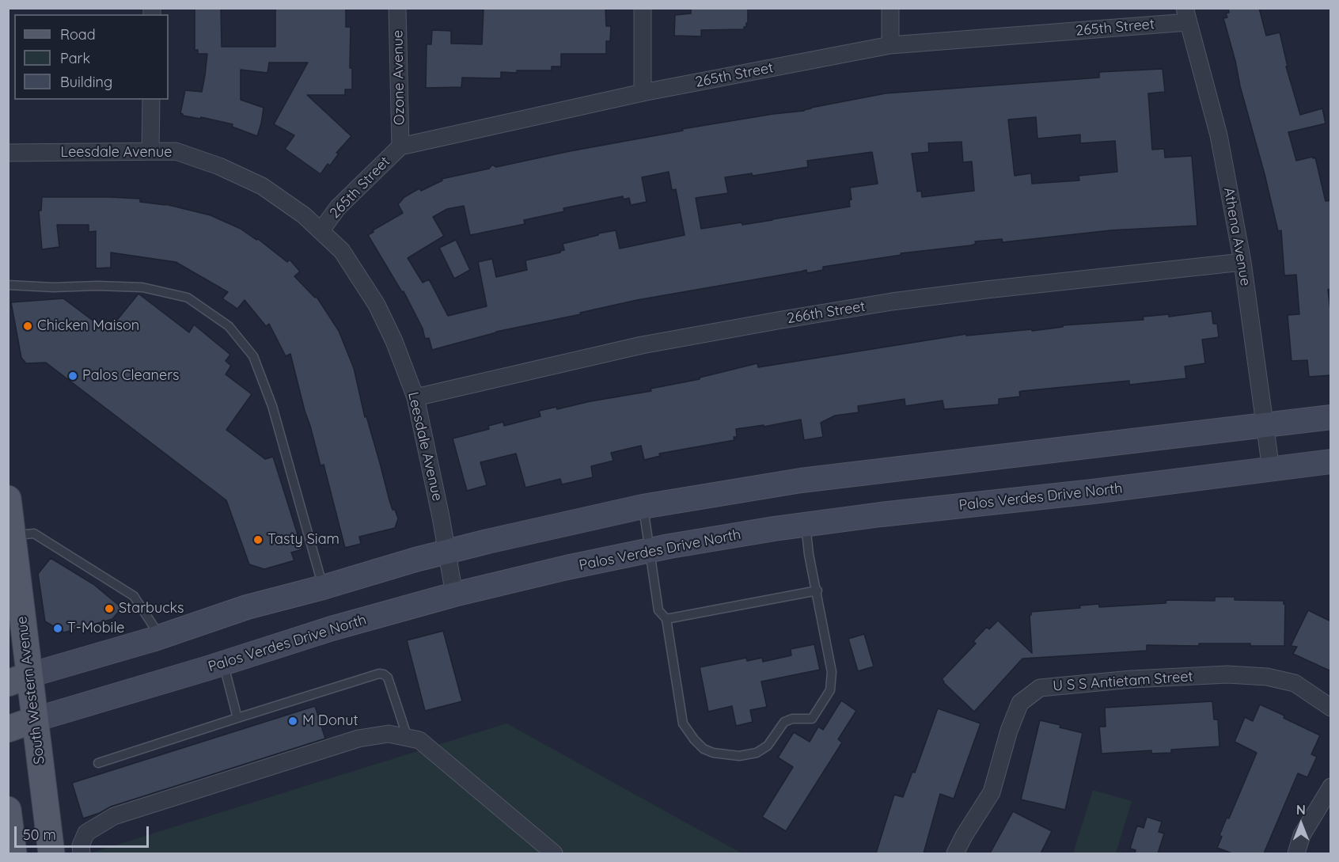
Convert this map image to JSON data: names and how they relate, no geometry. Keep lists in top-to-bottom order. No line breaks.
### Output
{"streets":{"main road":["Palos Verdes Drive North","South Western Avenue"],"street":["265th Street","Ozone Avenue","Leesdale Avenue","Athena Avenue","266th Street","U S S Antietam Street"]},"crossings":[["265th Street","Ozone Avenue"],["265th Street","Leesdale Avenue"],["265th Street","Athena Avenue"],["Leesdale Avenue","266th Street"],["Leesdale Avenue","Palos Verdes Drive North"],["Athena Avenue","266th Street"],["Athena Avenue","Palos Verdes Drive North"],["Palos Verdes Drive North","South Western Avenue"]],"places":["Chicken Maison","Palos Cleaners","Tasty Siam","Starbucks","T-Mobile","M Donut"],"legend":["Road","Park","Building"],"scale_bar":"50 m","north":"top"}
